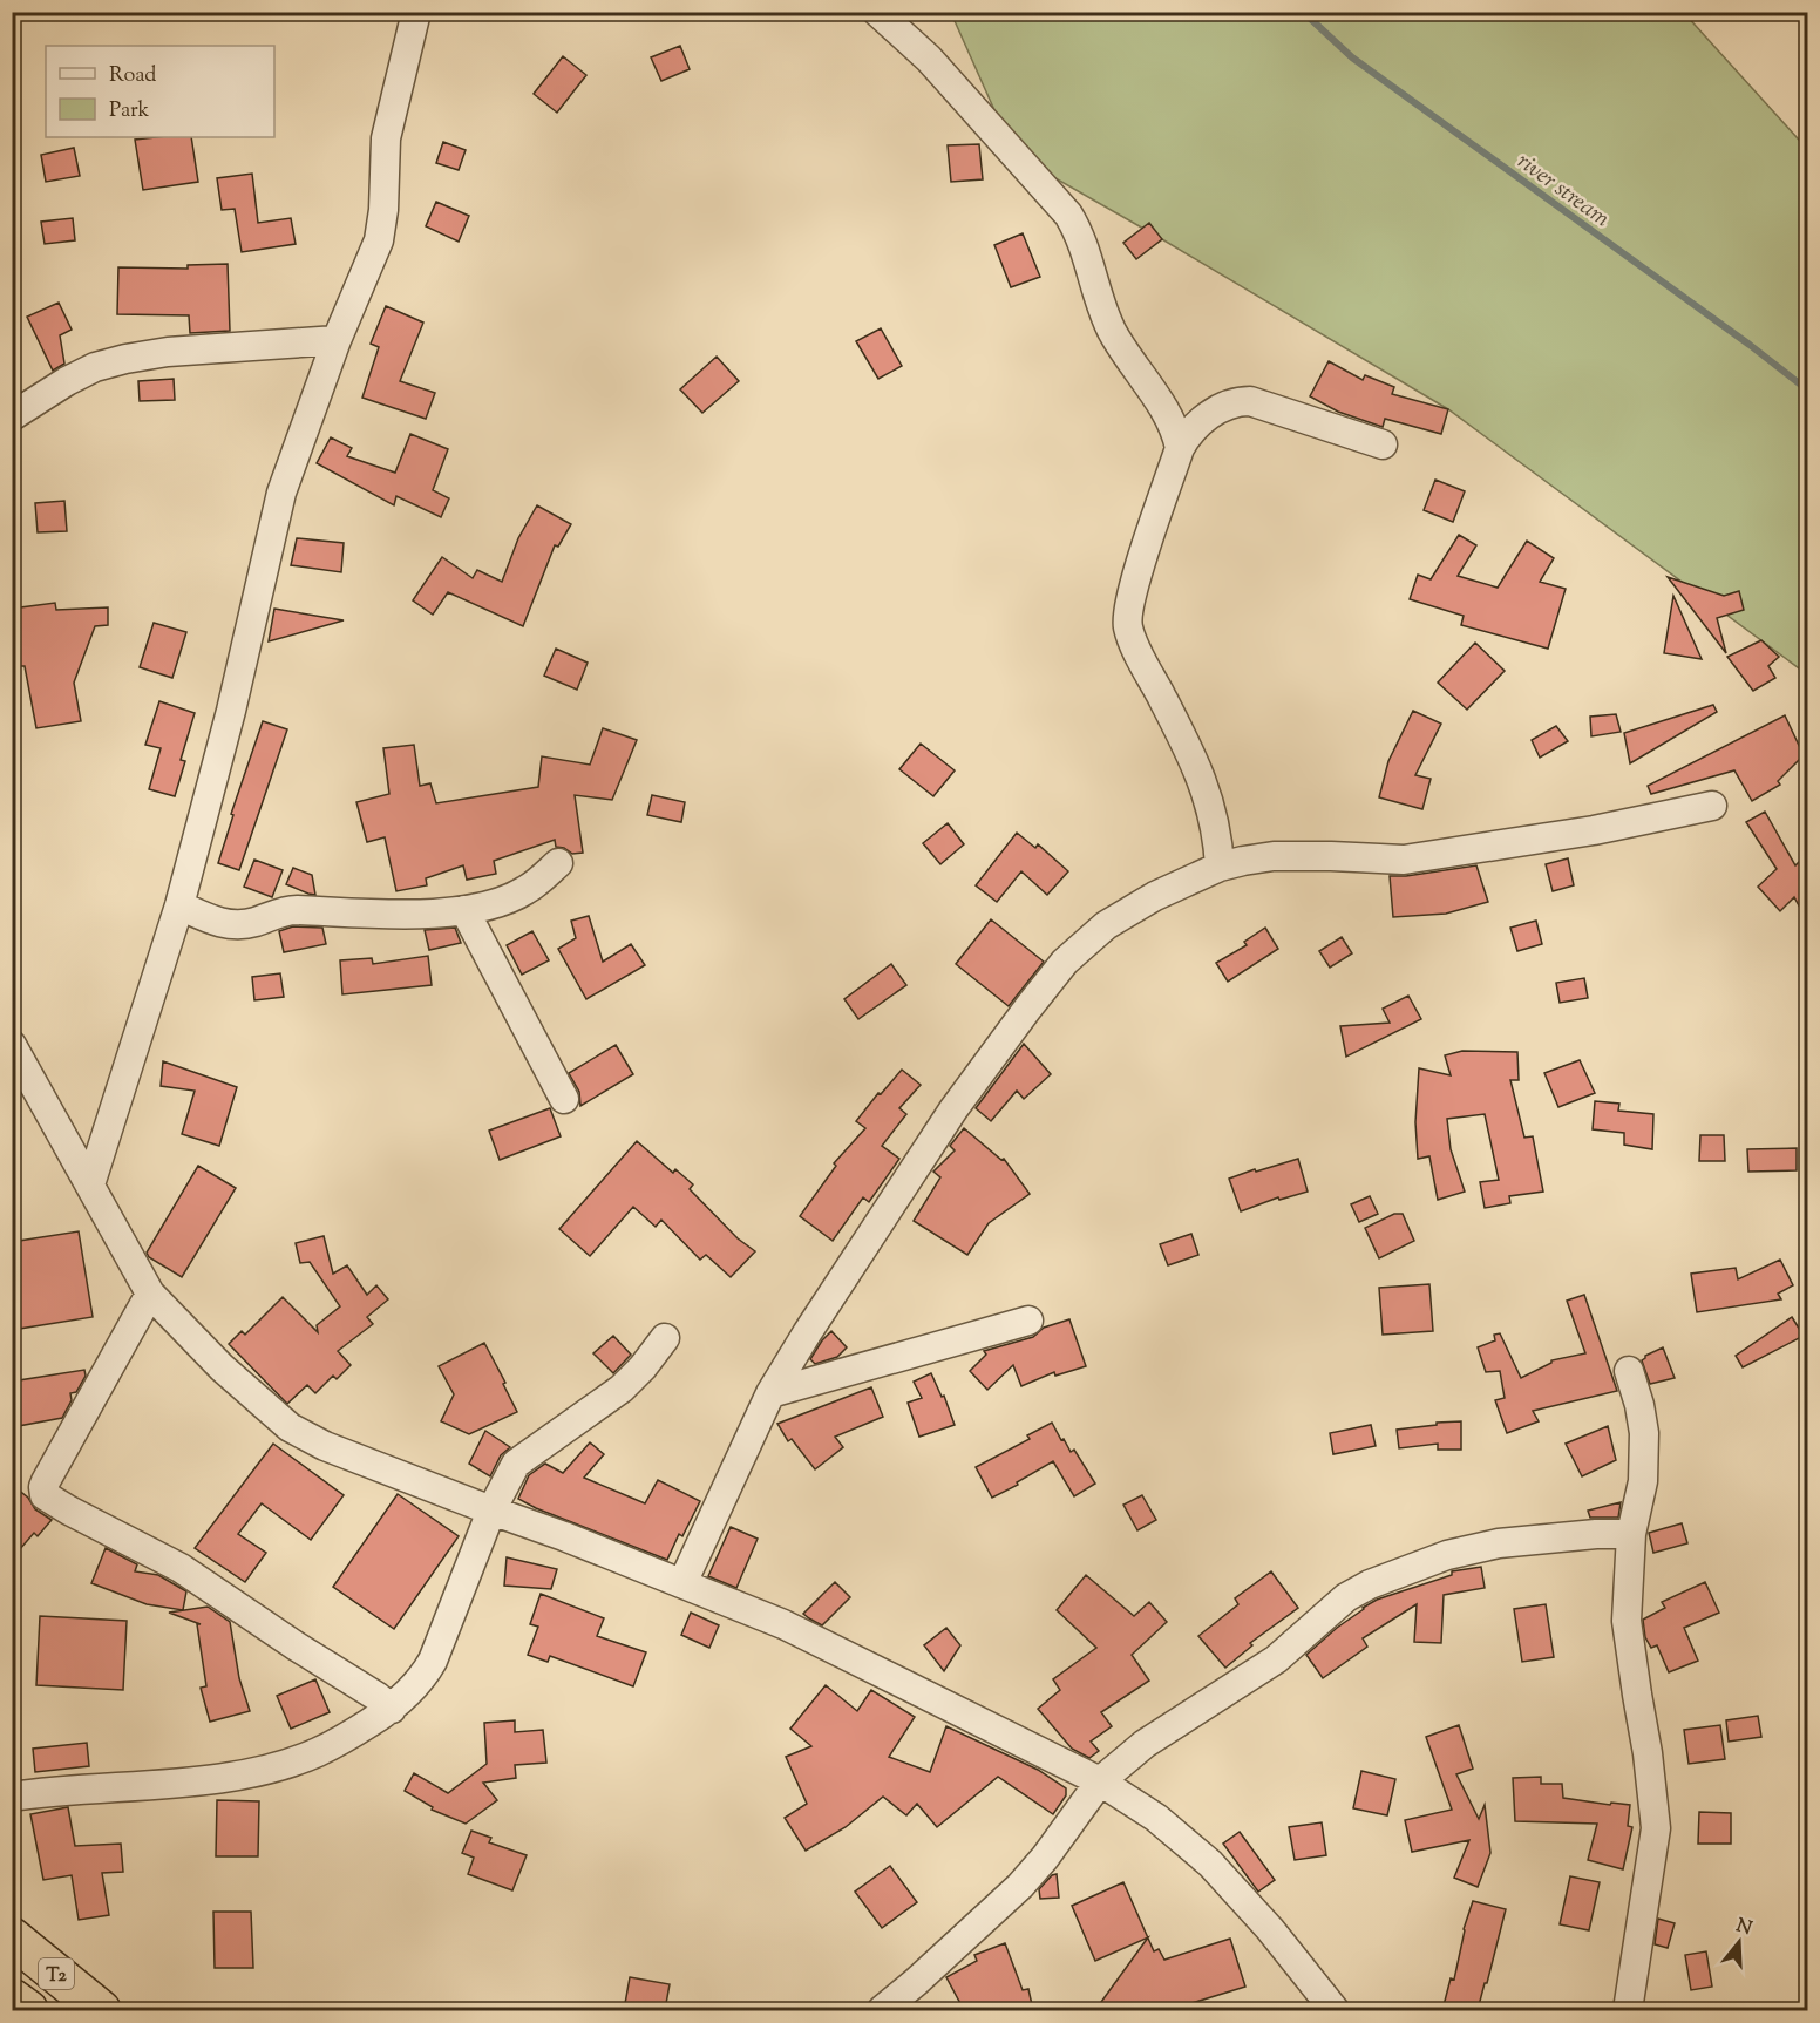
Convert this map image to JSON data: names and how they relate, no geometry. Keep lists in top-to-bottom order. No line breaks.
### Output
{"streets":{"highway":["T2"]},"water":["river stream"],"legend":["Road","Park"],"north":"top"}
